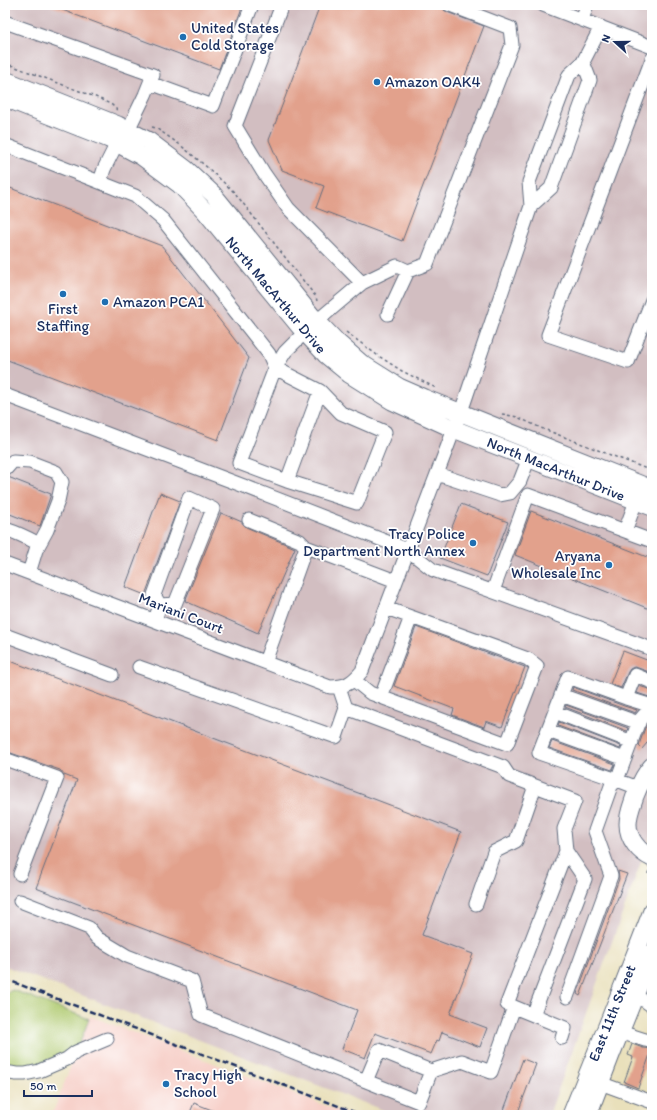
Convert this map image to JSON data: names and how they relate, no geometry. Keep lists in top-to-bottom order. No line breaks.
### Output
{"streets":{"main road":["North MacArthur Drive","East 11th Street"],"street":["Mariani Court"]},"places":["United States Cold Storage","Amazon OAK4","First Staffing","Amazon PCA1","Tracy Police Department North Annex","Aryana Wholesale Inc","Tracy High School"],"scale_bar":"50 m","north":"left"}
